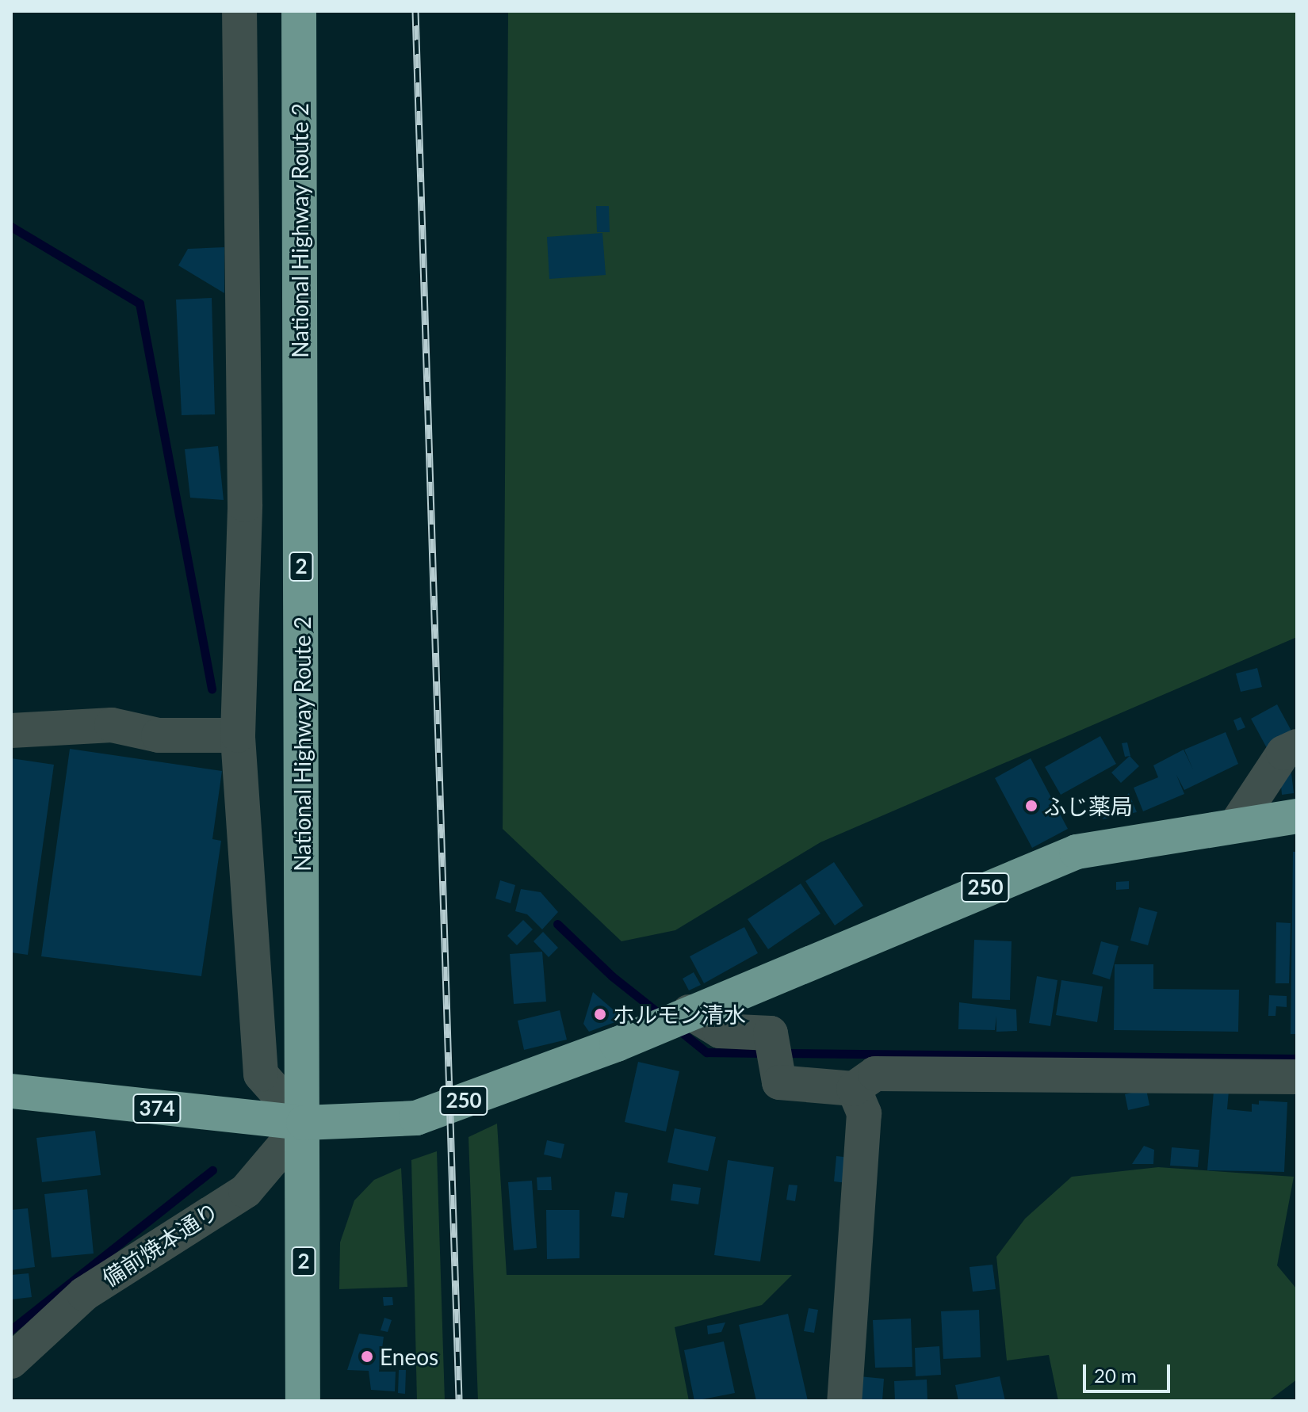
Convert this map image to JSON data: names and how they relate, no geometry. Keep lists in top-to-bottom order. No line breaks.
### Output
{"streets":{"highway":["National Highway Route 2","2","250","374"],"street":["備前焼本通り"]},"crossings":[["National Highway Route 2","250"],["National Highway Route 2","374"],["National Highway Route 2","備前焼本通り"],["250","374"],["250","備前焼本通り"],["374","備前焼本通り"]],"places":["ふじ薬局","ホルモン清水","Eneos"],"scale_bar":"20 m"}
